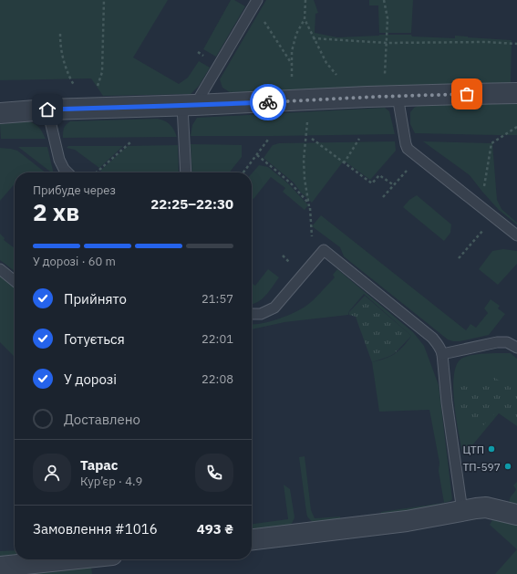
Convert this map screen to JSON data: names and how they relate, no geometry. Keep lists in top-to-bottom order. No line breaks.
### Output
{"places":["ЦТП","ТП-597"],"page":{"heading":["2 хв","Прибуде через","22:25–22:30"],"panel":["Тарас","Кур’єр · 4.9","Замовлення #1016","493 ₴"],"bar":"У дорозі · 60 m","list":[["Прийнято","21:57"],["Готується","22:01"],["У дорозі","22:08"],"Доставлено"]}}
